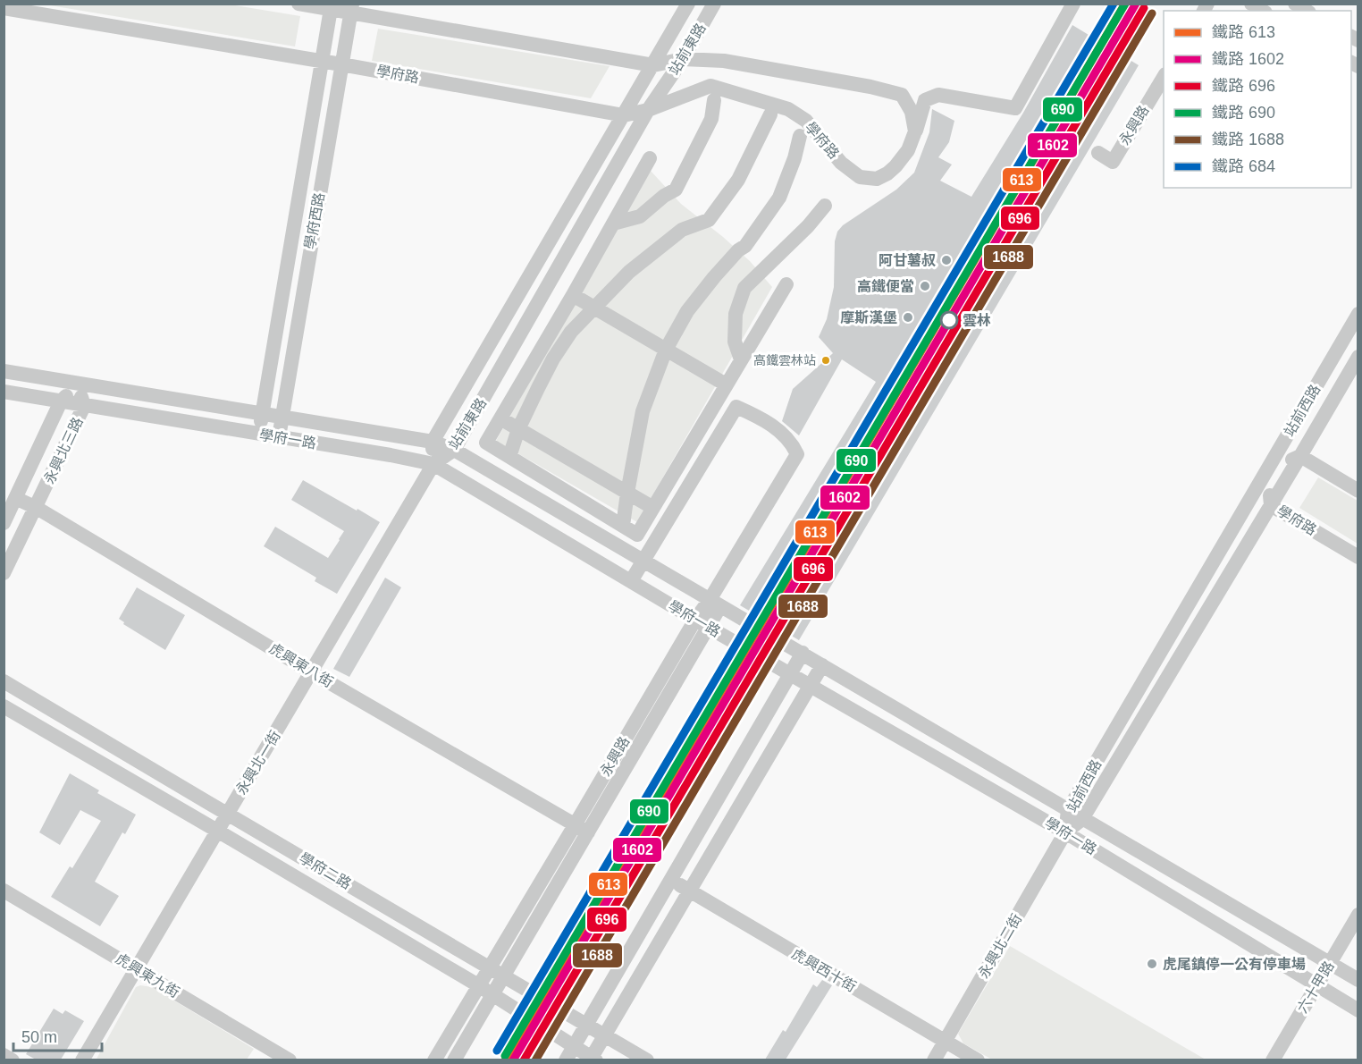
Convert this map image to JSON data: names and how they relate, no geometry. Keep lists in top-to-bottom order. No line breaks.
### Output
{"streets":{"street":["站前東路","學府路","永興路","學府西路","站前西路","學府一路","永興北三路","虎興東八街","永興北一街","學府二路","永興北二街","虎興西十街","虎興東九街","六十甲路"]},"crossings":[["站前東路","學府路"],["站前東路","學府一路"],["站前東路","永興北一街"],["學府路","學府西路"],["學府路","站前西路"],["永興路","學府一路"],["永興路","虎興東八街"],["永興路","學府二路"],["學府西路","學府一路"],["站前西路","學府一路"],["站前西路","永興北二街"],["學府一路","永興北三路"],["學府一路","永興北一街"],["學府一路","永興北二街"],["學府一路","六十甲路"],["永興北三路","虎興東八街"],["虎興東八街","永興北一街"],["永興北一街","學府二路"],["永興北一街","虎興東九街"],["永興北二街","虎興西十街"]],"places":["阿甘薯叔","高鐵便當","摩斯漢堡","雲林","高鐵雲林站","虎尾鎮停一公有停車場"],"lines":["rail line 613","rail line 1602","rail line 690","rail line 684","rail line 696","rail line 1688"],"legend":["鐵路 613","鐵路 1602","鐵路 696","鐵路 690","鐵路 1688","鐵路 684"],"scale_bar":"50 m"}
